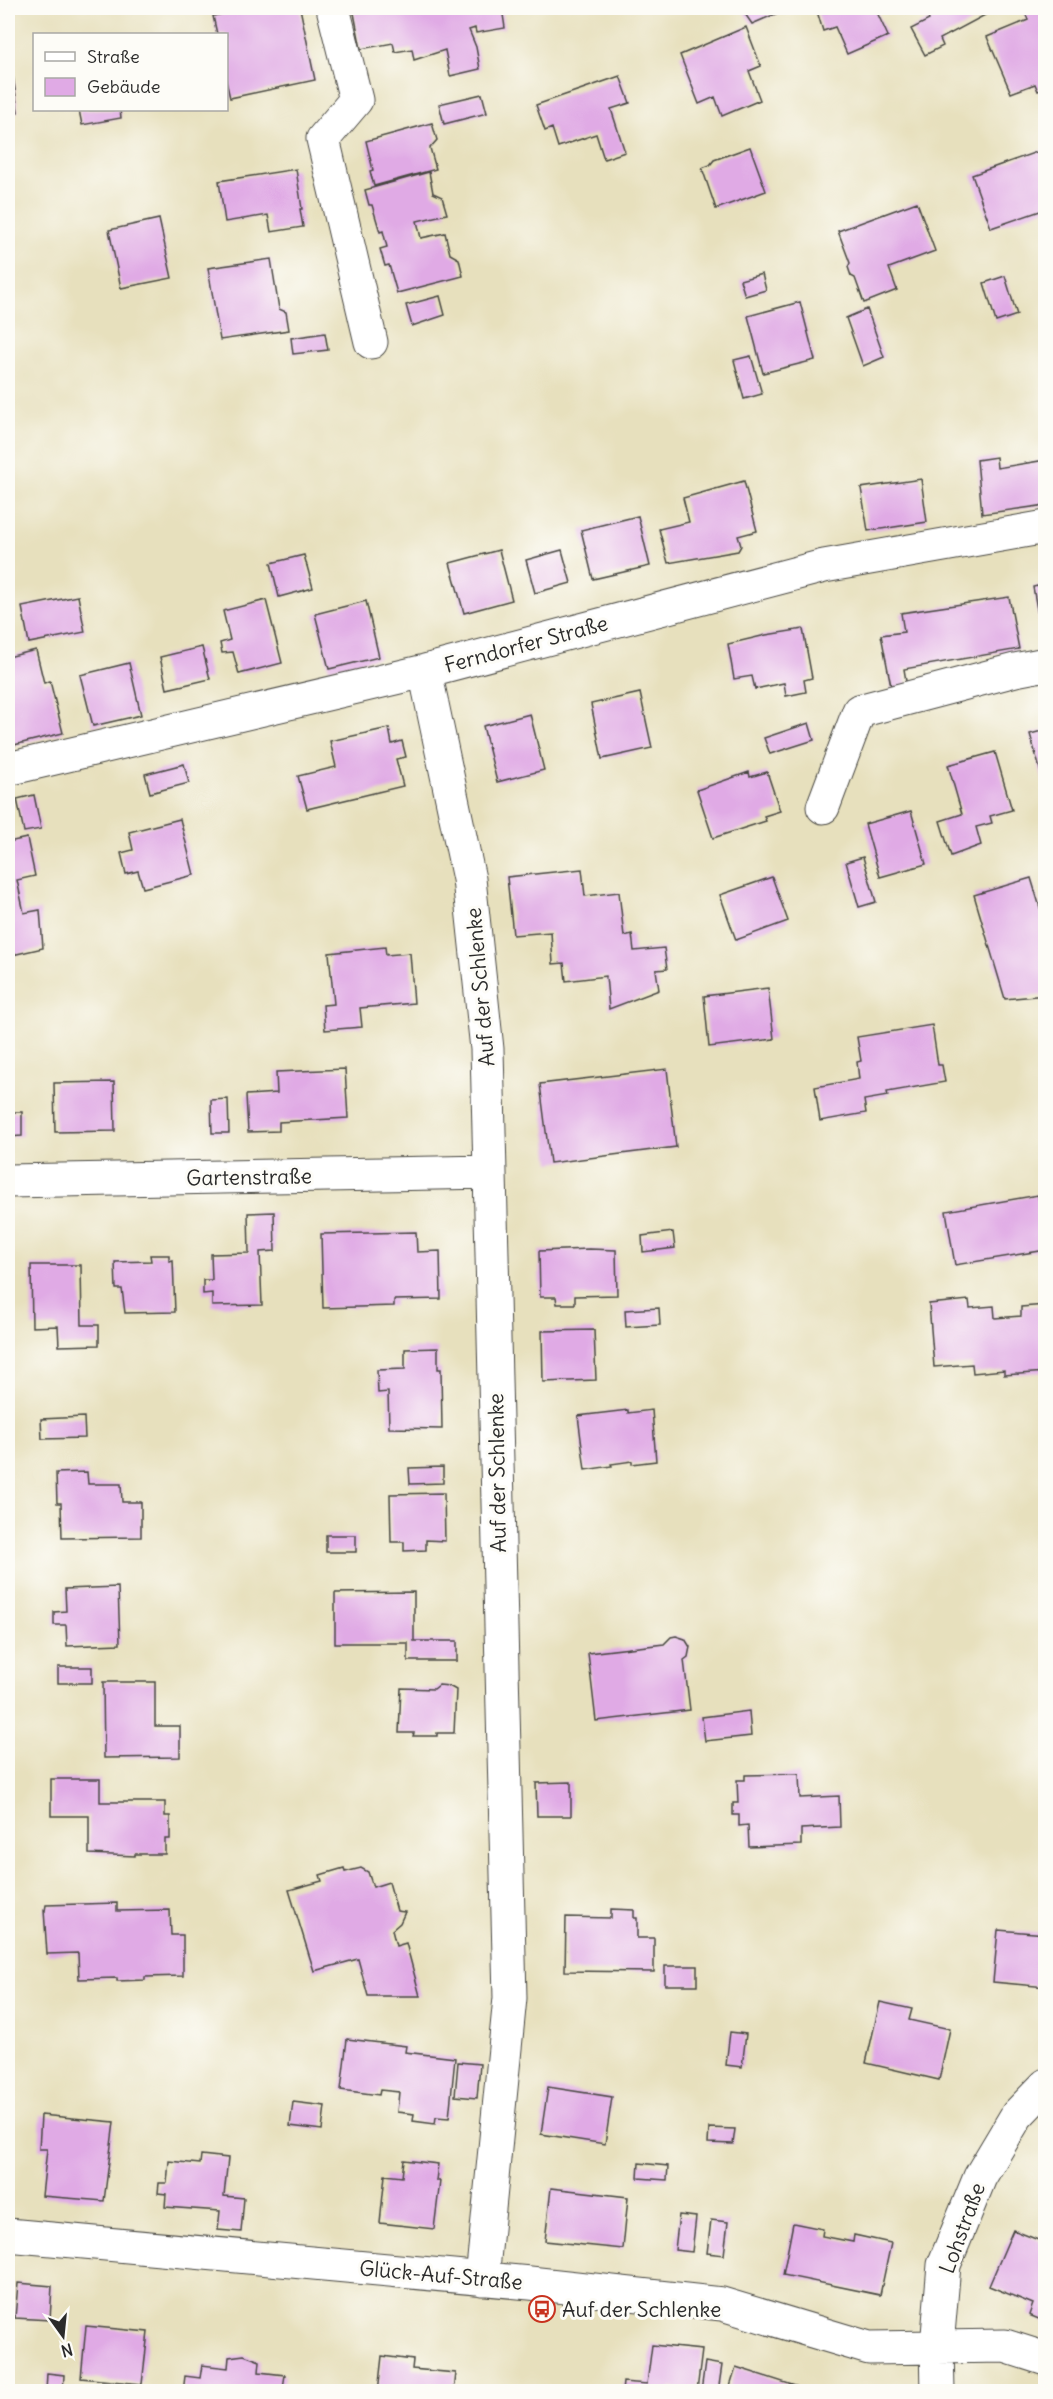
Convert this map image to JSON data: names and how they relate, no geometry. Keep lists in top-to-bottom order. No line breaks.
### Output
{"streets":{"street":["Ferndorfer Straße","Auf der Schlenke","Gartenstraße","Lohstraße","Glück-Auf-Straße"]},"crossings":[["Ferndorfer Straße","Auf der Schlenke"],["Auf der Schlenke","Gartenstraße"],["Auf der Schlenke","Glück-Auf-Straße"],["Lohstraße","Glück-Auf-Straße"]],"places":{"bus stop":["Auf der Schlenke"]},"legend":["Straße","Gebäude"],"north":"bottom"}
